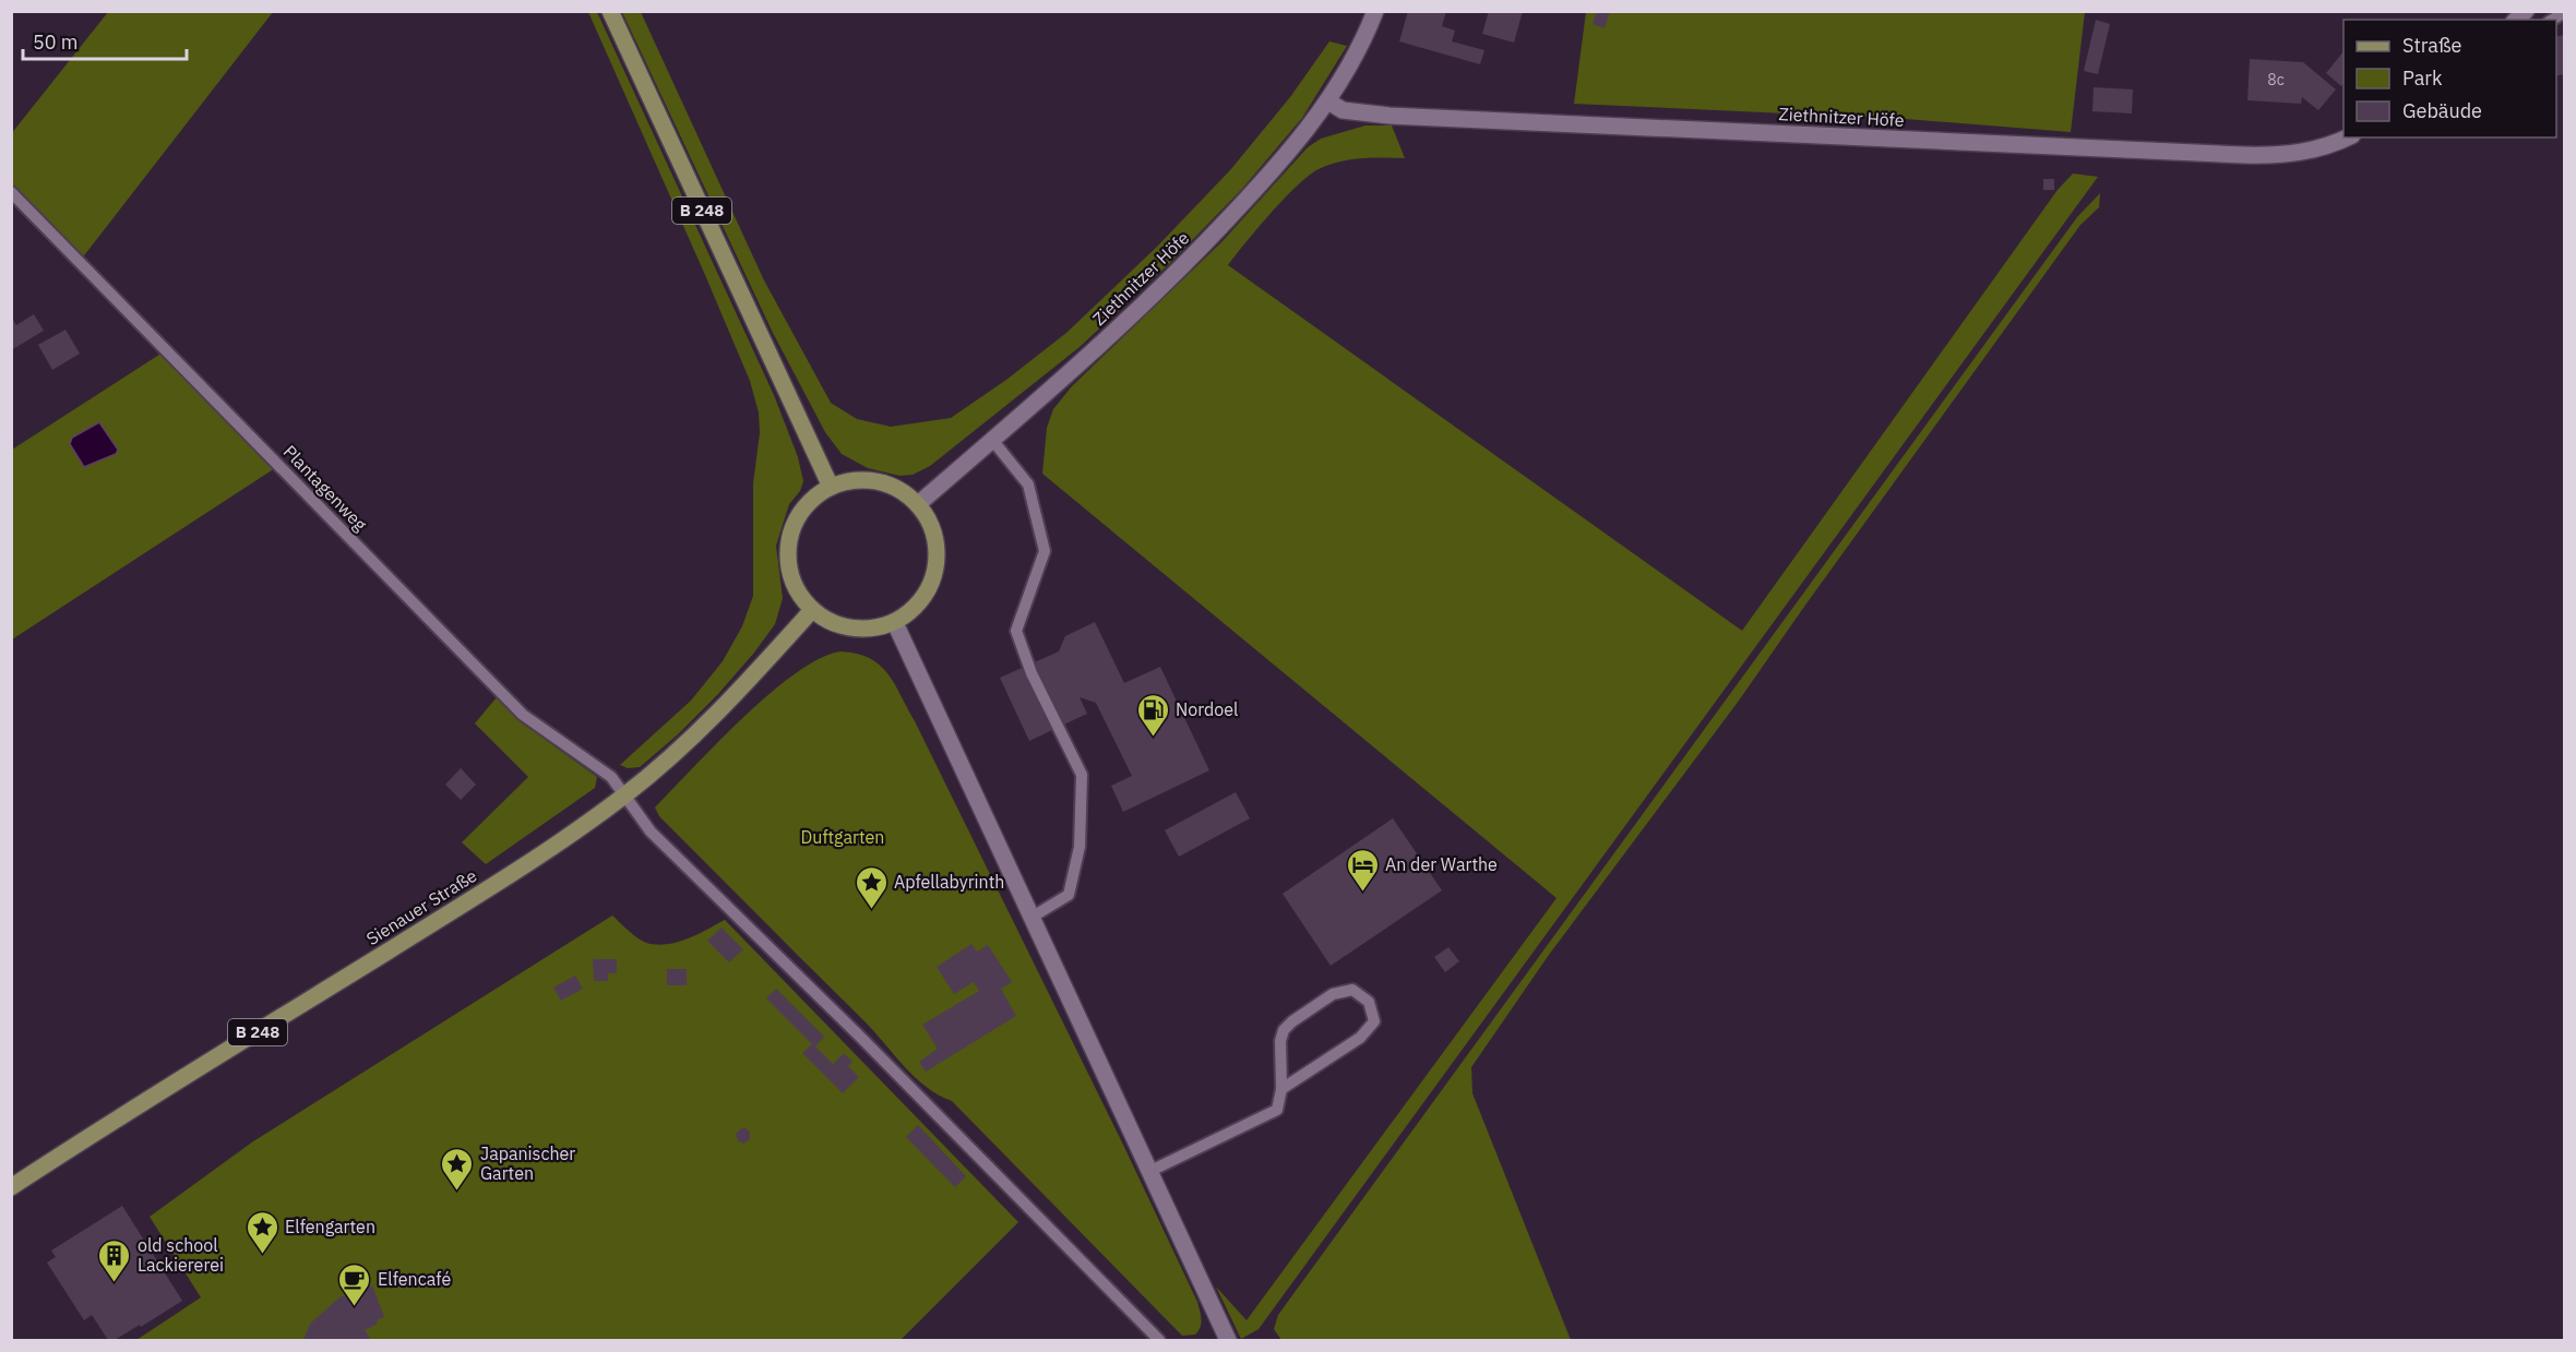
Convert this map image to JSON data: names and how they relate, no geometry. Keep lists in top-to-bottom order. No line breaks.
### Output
{"streets":{"main road":["Ziethnitzer Höfe","B 248","Sienauer Straße"],"lane":["Plantagenweg"]},"crossings":[["Ziethnitzer Höfe","B 248"],["Ziethnitzer Höfe","Sienauer Straße"],["B 248","Sienauer Straße"],["Plantagenweg","Sienauer Straße"]],"parks":["Duftgarten"],"places":{"fuel station":["Nordoel"],"hotel":["An der Warthe"],"place":["Apfellabyrinth","Japanischer Garten","Elfengarten"],"building":["old school Lackiererei"],"cafe":["Elfencafé"]},"house_numbers":["8c"],"legend":["Straße","Park","Gebäude"],"scale_bar":"50 m"}
